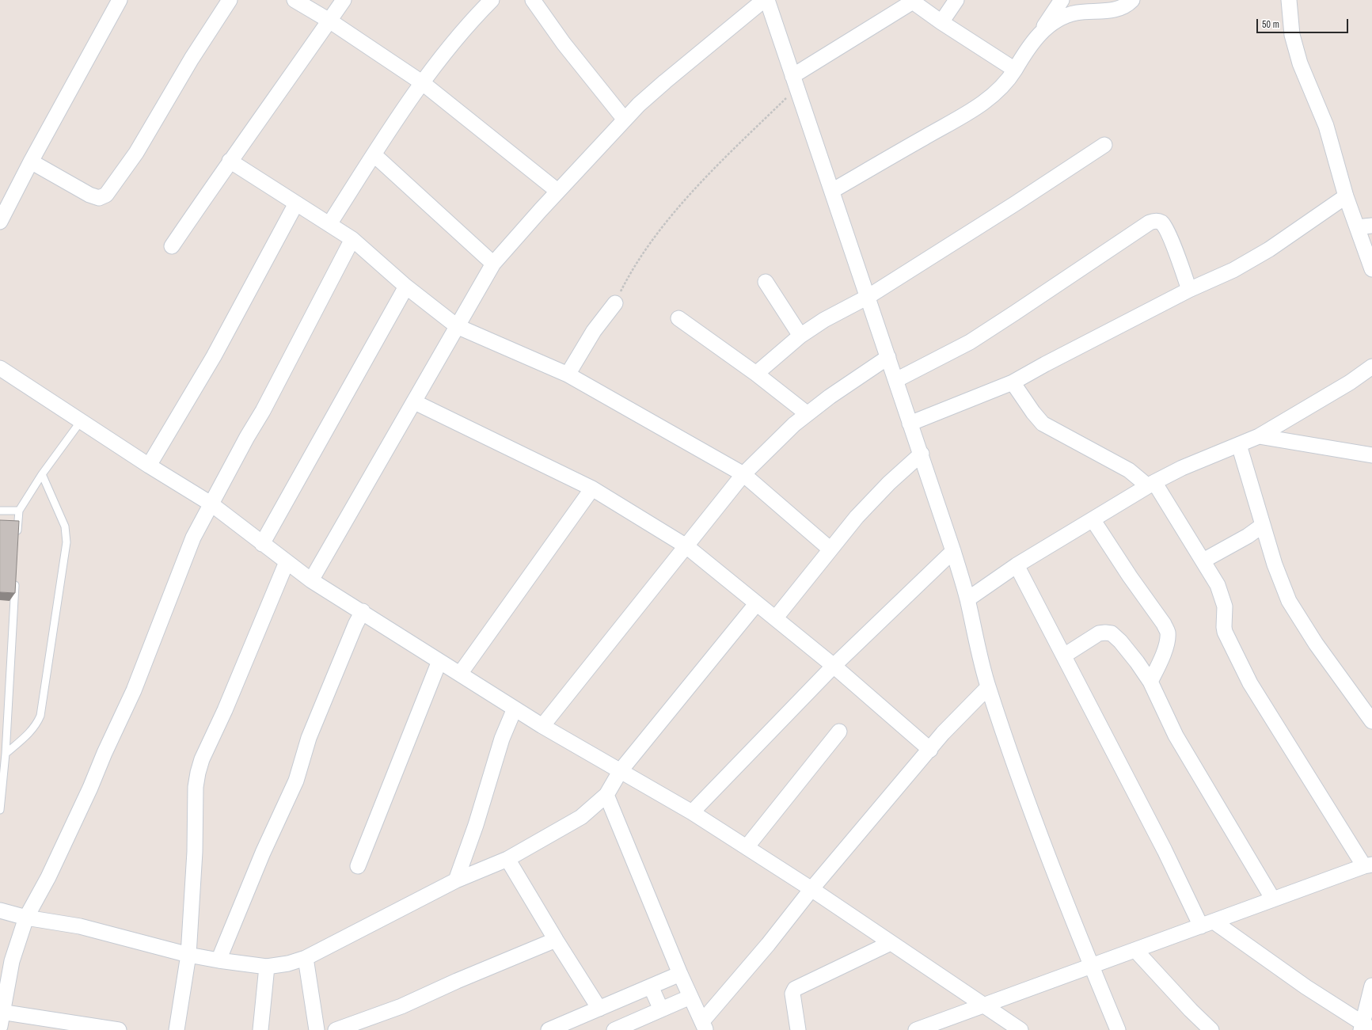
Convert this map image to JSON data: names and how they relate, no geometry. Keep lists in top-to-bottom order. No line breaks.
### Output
{"scale_bar":"50 m"}
